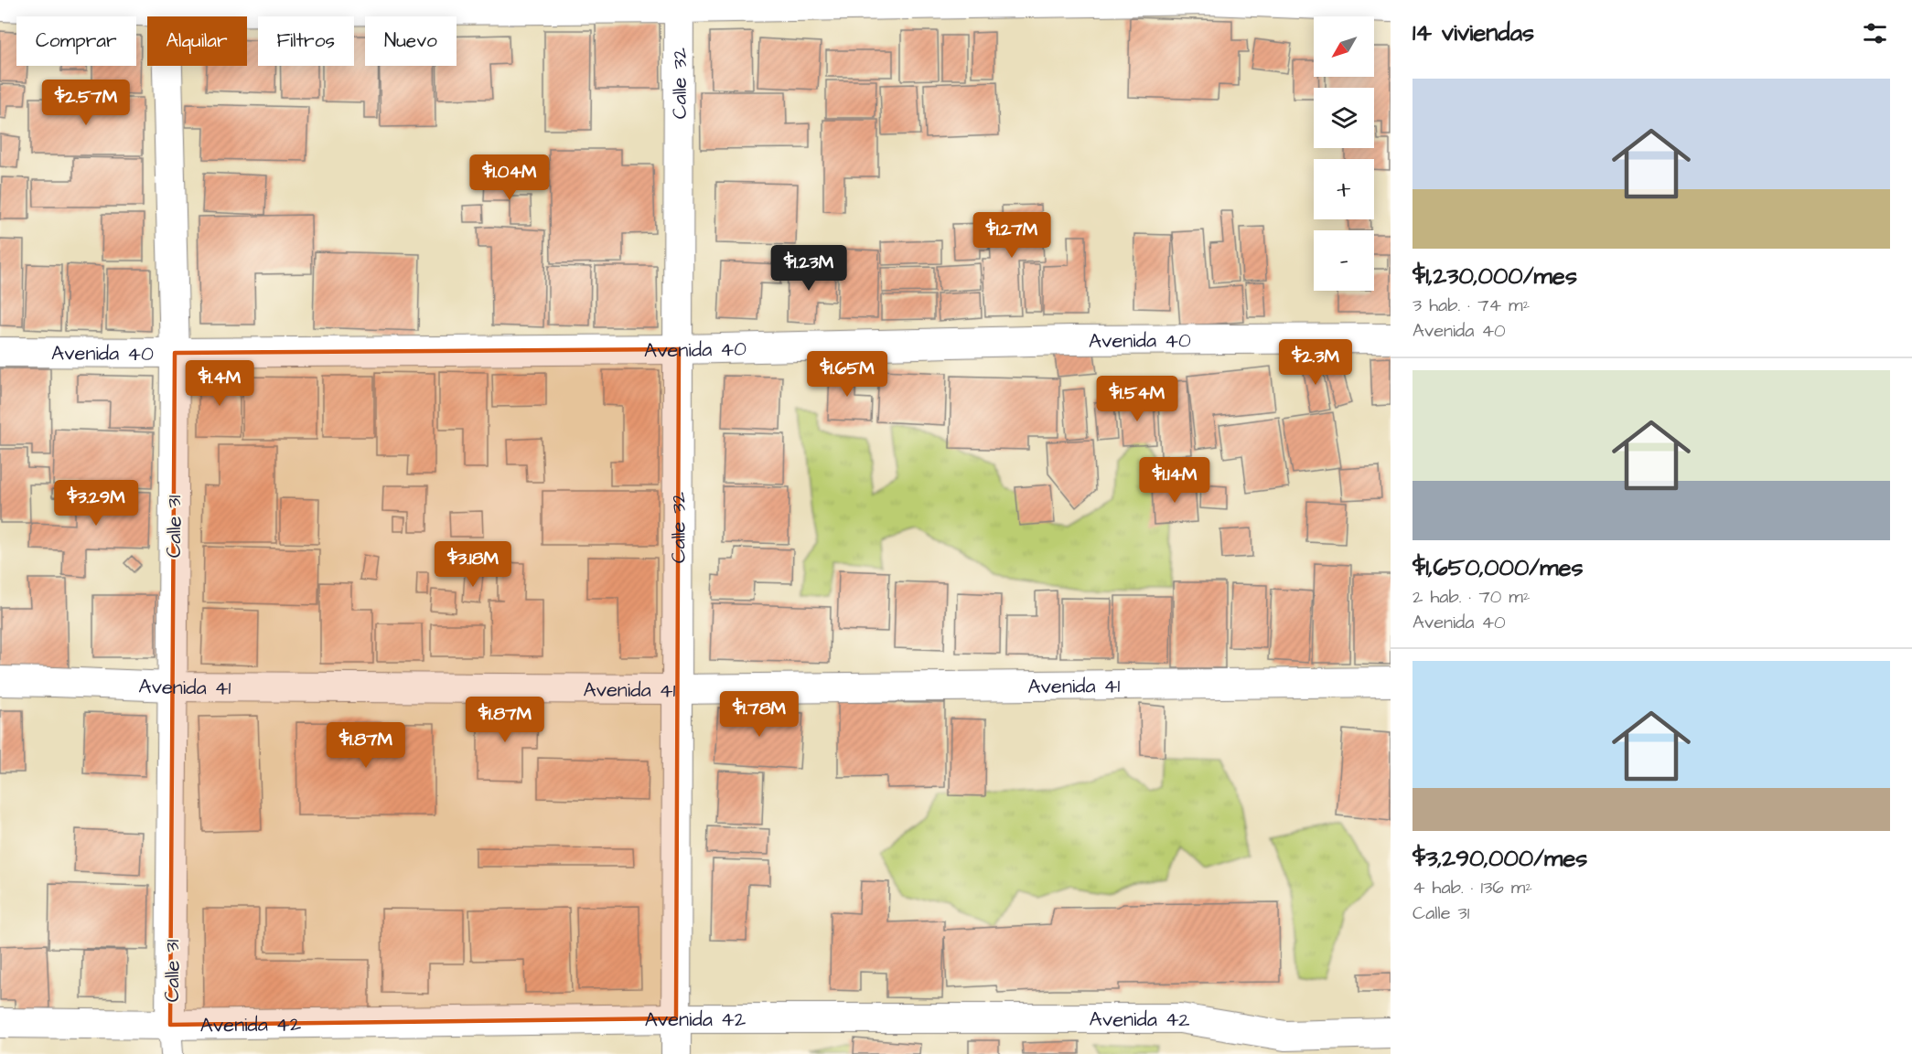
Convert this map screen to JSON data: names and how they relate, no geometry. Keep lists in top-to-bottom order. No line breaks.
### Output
{"streets":{"street":["Calle 32","Avenida 40","Calle 31","Avenida 41","Avenida 42"]},"crossings":[["Calle 32","Avenida 40"],["Calle 32","Avenida 41"],["Calle 32","Avenida 42"],["Avenida 40","Calle 31"],["Calle 31","Avenida 41"],["Calle 31","Avenida 42"]],"north":"bottom left","page":{"heading":"14 viviendas","map_buttons":["+","−"],"chip":["Comprar","Alquilar","Filtros","Nuevo"],"list":[{"name":"$1,230,000/mes","note":"3 hab. · 74 m² · Avenida 40"},{"name":"$1,650,000/mes","note":"2 hab. · 70 m² · Avenida 40"},{"name":"$3,290,000/mes","note":"4 hab. · 136 m² · Calle 31"}],"price":["$2.57M","$1.04M","$1.27M","$1.23M","$2.3M","$1.65M","$1.4M","$1.54M","$1.14M","$3.29M","$3.18M","$1.78M","$1.87M","$1.87M"]}}
